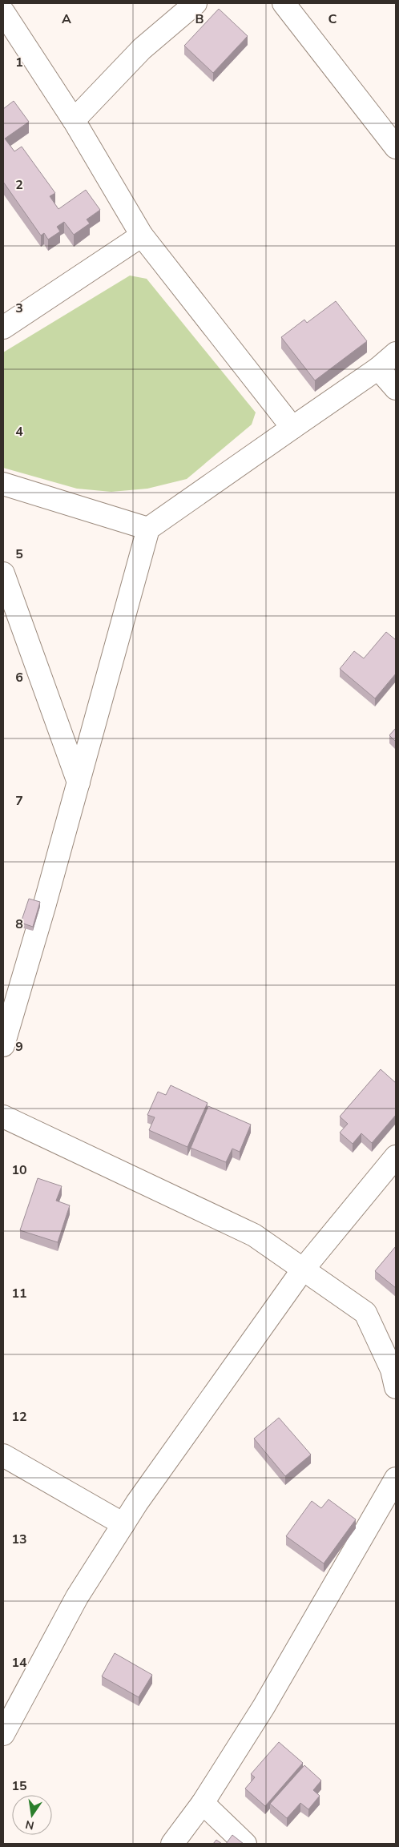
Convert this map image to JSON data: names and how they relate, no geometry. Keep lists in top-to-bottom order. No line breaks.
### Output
{"north":"bottom","grid":{"columns":["A","B","C"],"rows":["1","2","3","4","5","6","7","8","9","10","11","12","13","14","15"]}}
